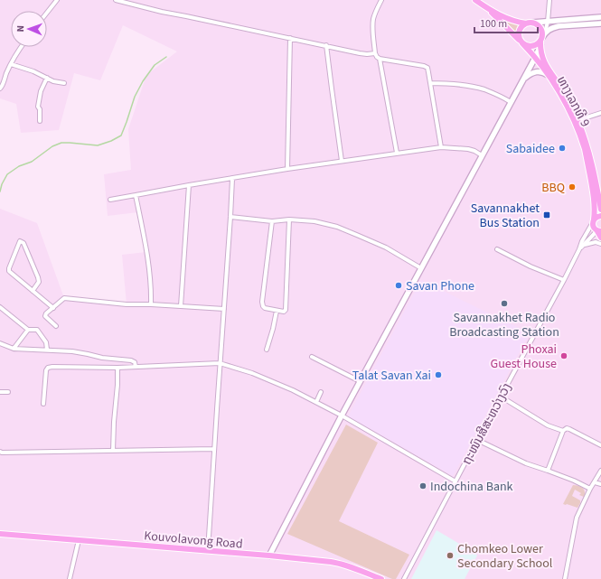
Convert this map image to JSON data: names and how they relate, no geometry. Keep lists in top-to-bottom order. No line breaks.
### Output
{"streets":{"main road":["ທາງເລກທີ 9","Kouvolavong Road"],"street":["ຖະໜົນສີສະຫວ່າງວົງ"]},"crossings":[["ທາງເລກທີ 9","ຖະໜົນສີສະຫວ່າງວົງ"]],"places":{"other":["Sabaidee","BBQ","Savan Phone","Savannakhet Radio Broadcasting Station","Phoxai Guest House","Talat Savan Xai","Indochina Bank","Chomkeo Lower Secondary School"],"transit":["Savannakhet Bus Station"]},"scale_bar":"100 m","north":"left"}
